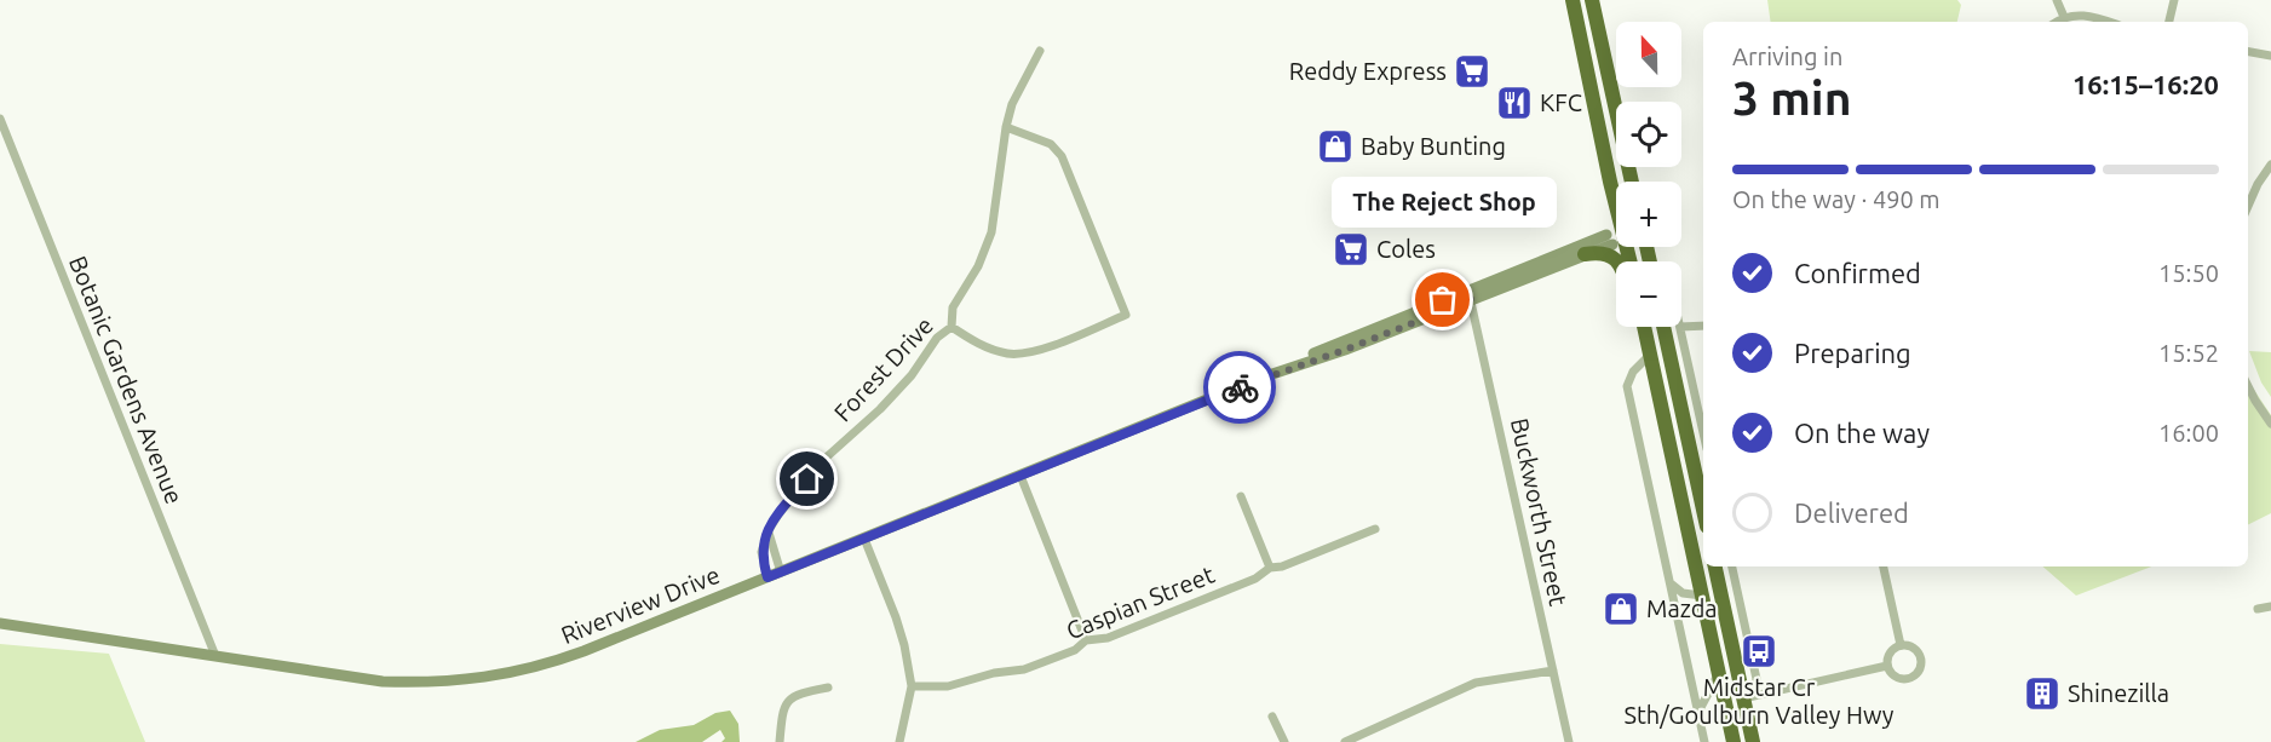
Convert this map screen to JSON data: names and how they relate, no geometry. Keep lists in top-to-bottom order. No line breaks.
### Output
{"streets":{"street":["Forest Drive","Botanic Gardens Avenue","Buckworth Street","Caspian Street","Riverview Drive"]},"crossings":[["Forest Drive","Riverview Drive"],["Botanic Gardens Avenue","Riverview Drive"],["Buckworth Street","Riverview Drive"]],"places":{"supermarket":["Reddy Express","Coles"],"restaurant":["KFC"],"shop":["Baby Bunting","Mazda"],"other":["The Reject Shop"],"bus stop":["Midstar Cr Sth/Goulburn Valley Hwy"],"building":["Shinezilla"]},"north":"top","page":{"map_buttons":["+","−"],"heading":["3 min","Arriving in","16:15–16:20"],"bar":"On the way · 490 m","bubble":"The Reject Shop","list":[["Confirmed","15:50"],["Preparing","15:52"],["On the way","16:00"],"Delivered"]}}
